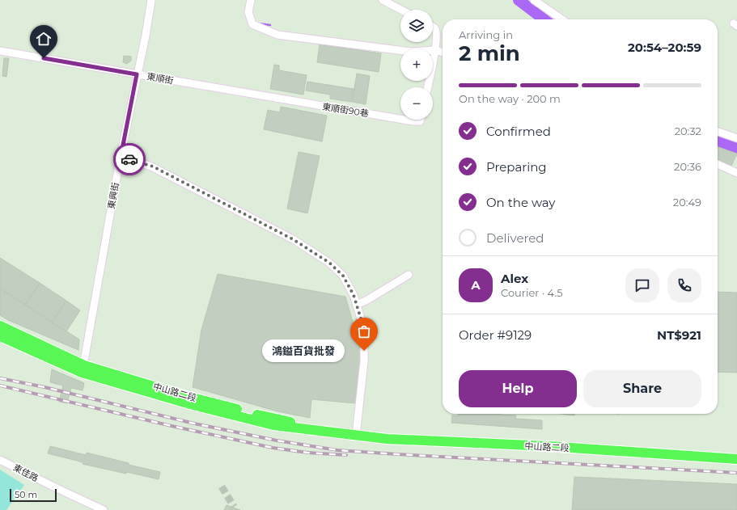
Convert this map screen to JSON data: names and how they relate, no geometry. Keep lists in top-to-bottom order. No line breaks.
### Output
{"streets":{"main road":["中山路二段"],"street":["東順街","東順街90巷","東興街","東佳路"]},"crossings":[["東順街","東順街90巷"],["東順街","東興街"],["東興街","中山路二段"]],"places":["鴻鎰百貨批發"],"scale_bar":"50 m","page":{"map_buttons":["+","−"],"heading":["2 min","Arriving in","20:54–20:59"],"panel":["Alex","Courier · 4.5","Order #9129","NT$921"],"bar":"On the way · 200 m","list":[["Confirmed","20:32"],["Preparing","20:36"],["On the way","20:49"],"Delivered"],"round":"A","bubble":"鴻鎰百貨批發","buttons":["Help","Share"],"scale":"50 m"}}
